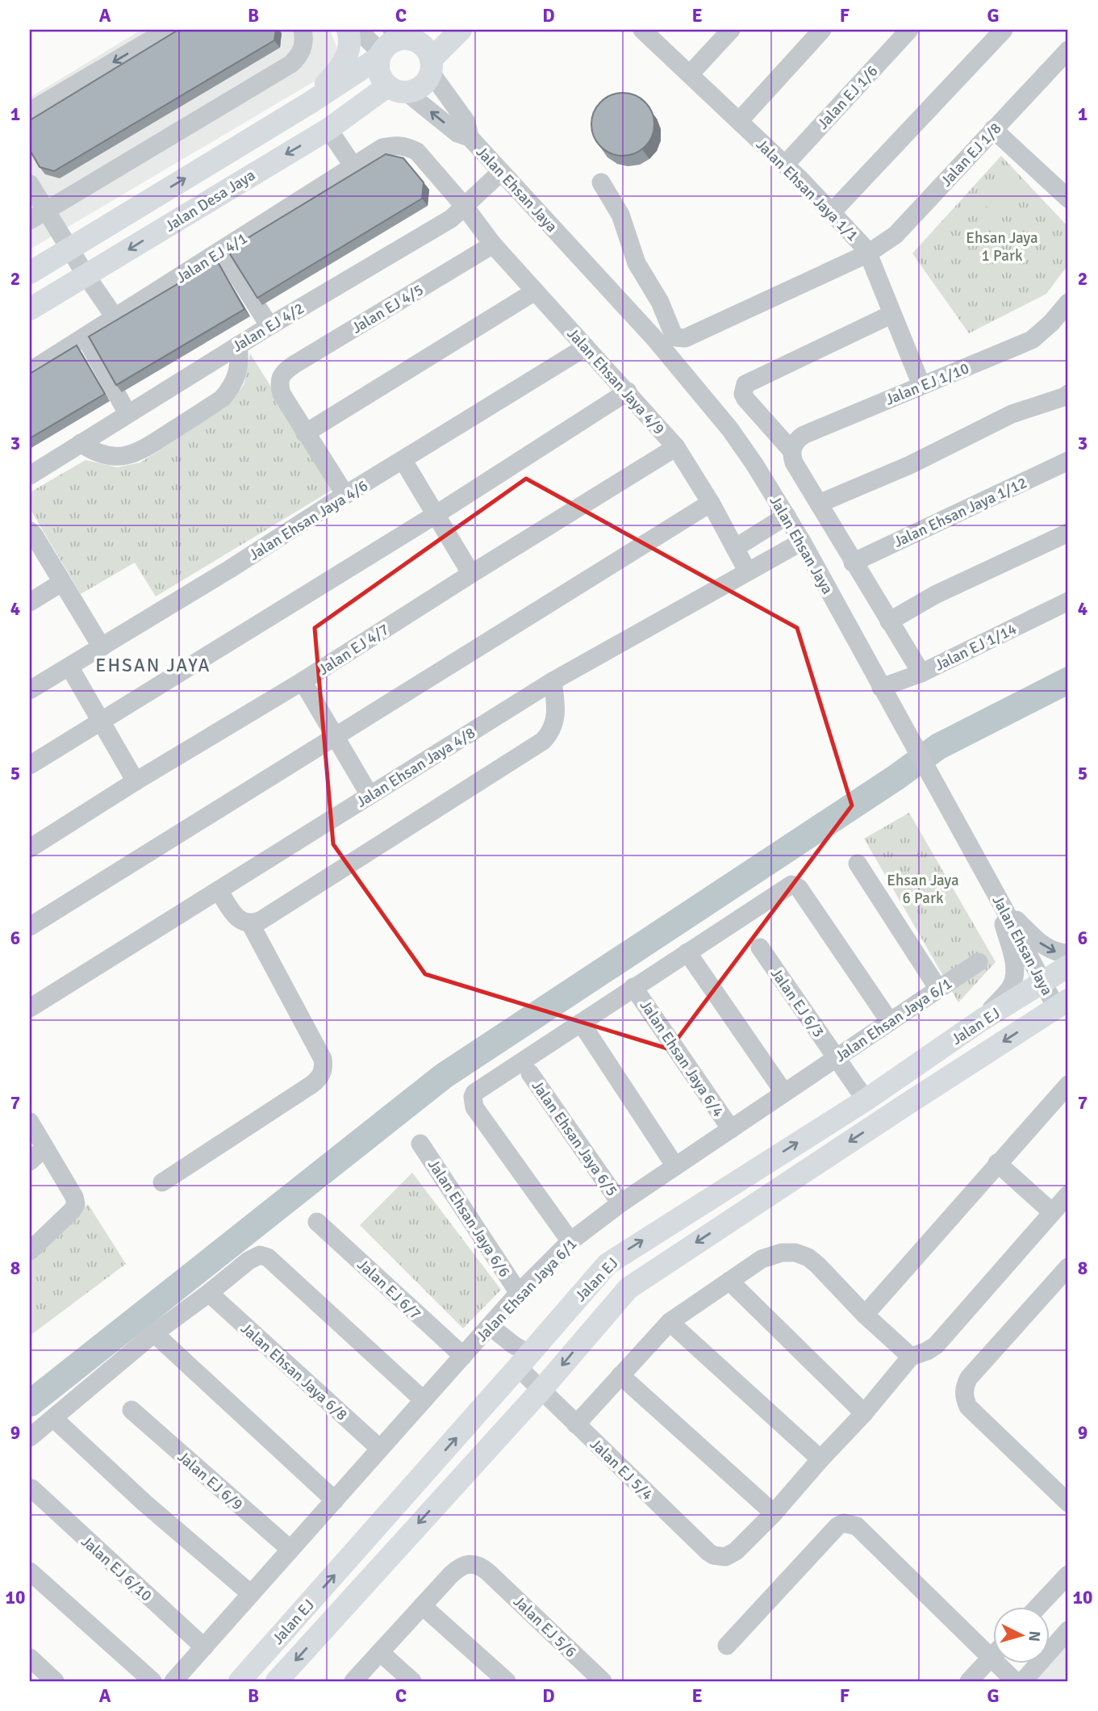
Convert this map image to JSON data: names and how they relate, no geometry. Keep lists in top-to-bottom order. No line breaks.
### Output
{"streets":{"main road":["Jalan Desa Jaya","Jalan EJ"],"street":["Jalan EJ 1/6","Jalan EJ 1/8","Jalan Ehsan Jaya","Jalan Ehsan Jaya 1/1","Jalan EJ 4/1","Jalan EJ 4/5","Jalan EJ 4/2","Jalan Ehsan Jaya 4/9","Jalan EJ 1/10","Jalan Ehsan Jaya 1/12","Jalan Ehsan Jaya 4/6","Jalan EJ 1/14","Jalan EJ 4/7","Jalan Ehsan Jaya 4/8","Jalan EJ 6/3","Jalan Ehsan Jaya 6/1","Jalan Ehsan Jaya 6/4","Jalan Ehsan Jaya 6/5","Jalan Ehsan Jaya 6/6","Jalan EJ 6/7","Jalan Ehsan Jaya 6/8","Jalan EJ 5/4","Jalan EJ 6/9","Jalan EJ 6/10","Jalan EJ 5/6"]},"crossings":[["Jalan EJ 1/6","Jalan Ehsan Jaya 1/1"],["Jalan EJ 1/8","Jalan Ehsan Jaya 1/1"],["Jalan Ehsan Jaya","Jalan Desa Jaya"],["Jalan Ehsan Jaya","Jalan EJ 4/2"],["Jalan Ehsan Jaya","Jalan EJ 1/14"],["Jalan Ehsan Jaya","Jalan Ehsan Jaya 4/8"],["Jalan Ehsan Jaya","Jalan EJ"],["Jalan Ehsan Jaya 1/1","Jalan EJ 1/10"],["Jalan EJ 4/1","Jalan Ehsan Jaya 4/9"],["Jalan EJ 4/5","Jalan Ehsan Jaya 4/9"],["Jalan EJ 4/2","Jalan Ehsan Jaya 4/9"],["Jalan Ehsan Jaya 4/9","Jalan Ehsan Jaya 4/6"],["Jalan Ehsan Jaya 4/9","Jalan EJ 4/7"],["Jalan Ehsan Jaya 4/9","Jalan Ehsan Jaya 4/8"],["Jalan EJ 6/3","Jalan Ehsan Jaya 6/1"],["Jalan EJ 6/3","Jalan EJ"],["Jalan Ehsan Jaya 6/1","Jalan Ehsan Jaya 6/4"],["Jalan Ehsan Jaya 6/1","Jalan Ehsan Jaya 6/5"],["Jalan Ehsan Jaya 6/1","Jalan Ehsan Jaya 6/6"],["Jalan Ehsan Jaya 6/1","Jalan EJ 6/7"],["Jalan Ehsan Jaya 6/1","Jalan Ehsan Jaya 6/8"],["Jalan Ehsan Jaya 6/1","Jalan EJ 5/4"],["Jalan Ehsan Jaya 6/1","Jalan EJ 6/9"],["Jalan Ehsan Jaya 6/1","Jalan EJ 6/10"],["Jalan EJ","Jalan EJ 5/4"]],"districts":["EHSAN JAYA"],"parks":["Ehsan Jaya 1 Park","Ehsan Jaya 6 Park"],"north":"right","grid":{"columns":["A","B","C","D","E","F","G"],"rows":["1","2","3","4","5","6","7","8","9","10"]}}
